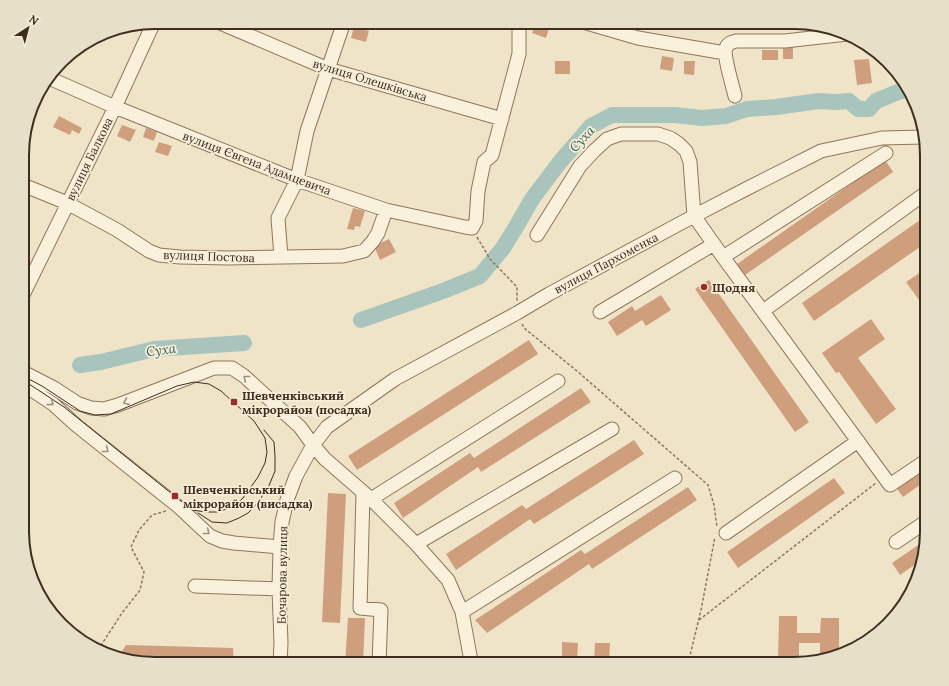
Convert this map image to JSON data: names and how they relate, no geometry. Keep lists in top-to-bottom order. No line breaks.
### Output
{"streets":{"street":["вулиця Олешківська","вулиця Балкова","вулиця Євгена Адамцевича","вулиця Постова","вулиця Пархоменка","Бочарова вулиця"]},"crossings":[["вулиця Балкова","вулиця Євгена Адамцевича"],["вулиця Балкова","вулиця Постова"],["вулиця Євгена Адамцевича","вулиця Постова"],["вулиця Пархоменка","Бочарова вулиця"]],"water":["Суха"],"places":{"other":["Щодня"],"transit":["Шевченківський мікрорайон (посадка)","Шевченківський мікрорайон (висадка)"]},"north":"top right"}
